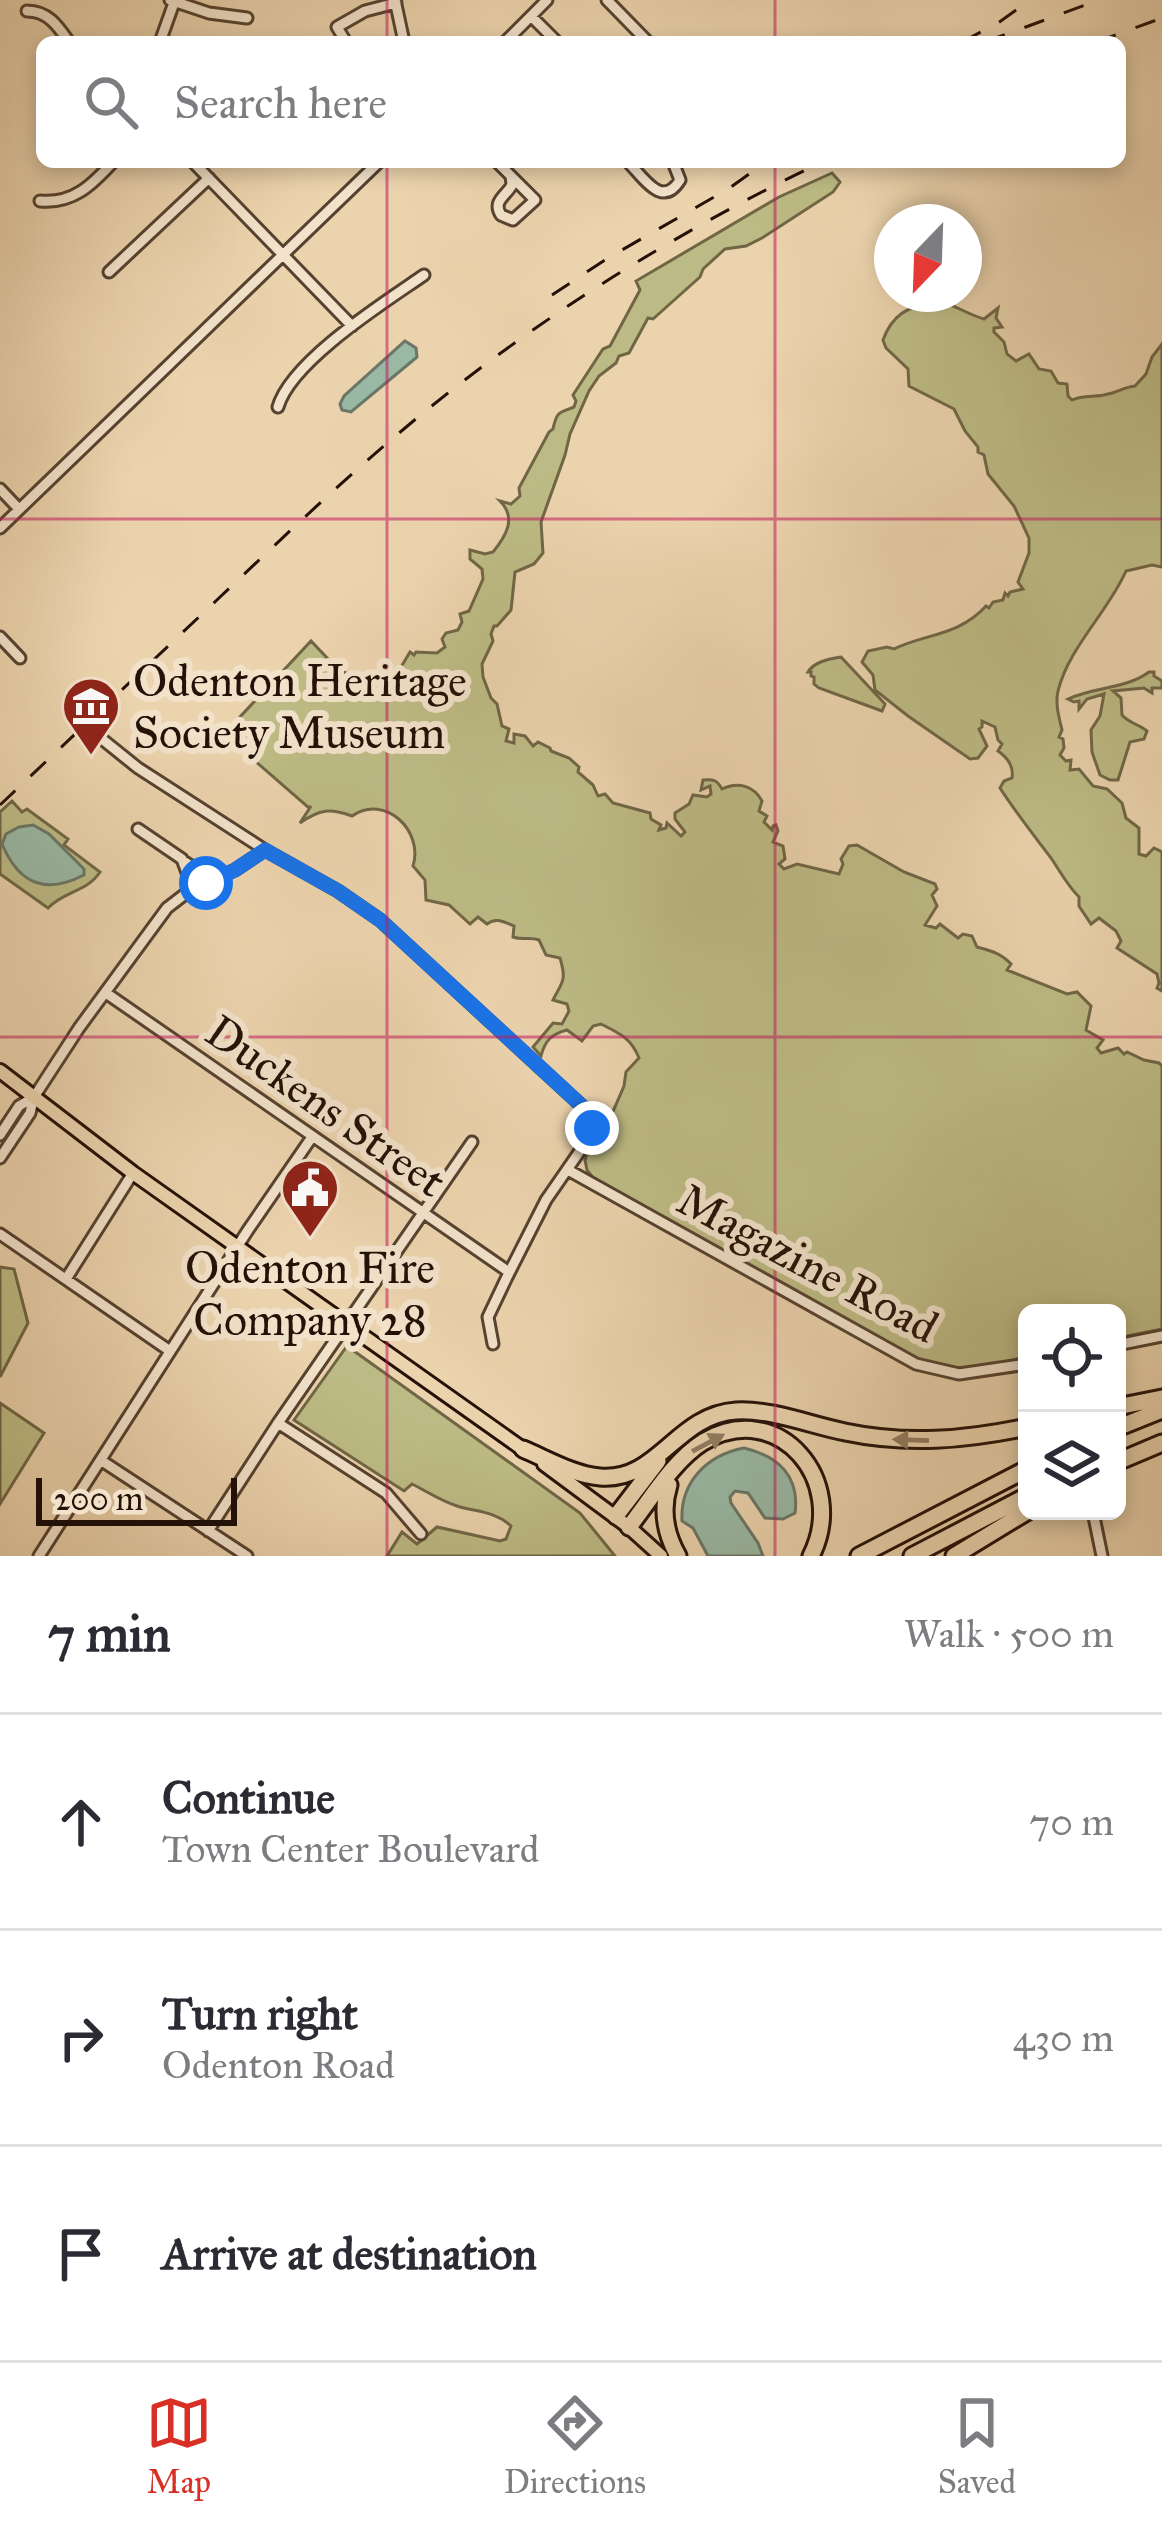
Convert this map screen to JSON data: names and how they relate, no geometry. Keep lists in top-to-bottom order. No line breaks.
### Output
{"streets":{"street":["Duckens Street","Magazine Road"]},"places":{"museum":["Odenton Heritage Society Museum"],"public building":["Odenton Fire Company 28"]},"scale_bar":"200 m","north":"bottom left","page":{"search":"Search here","scale":"200 m","heading":["7 min","Walk · 500 m"],"list":[["Continue","Town Center Boulevard","70 m"],["Turn right","Odenton Road","430 m"],"Arrive at destination"],"nav":["Map","Directions","Saved"]}}
